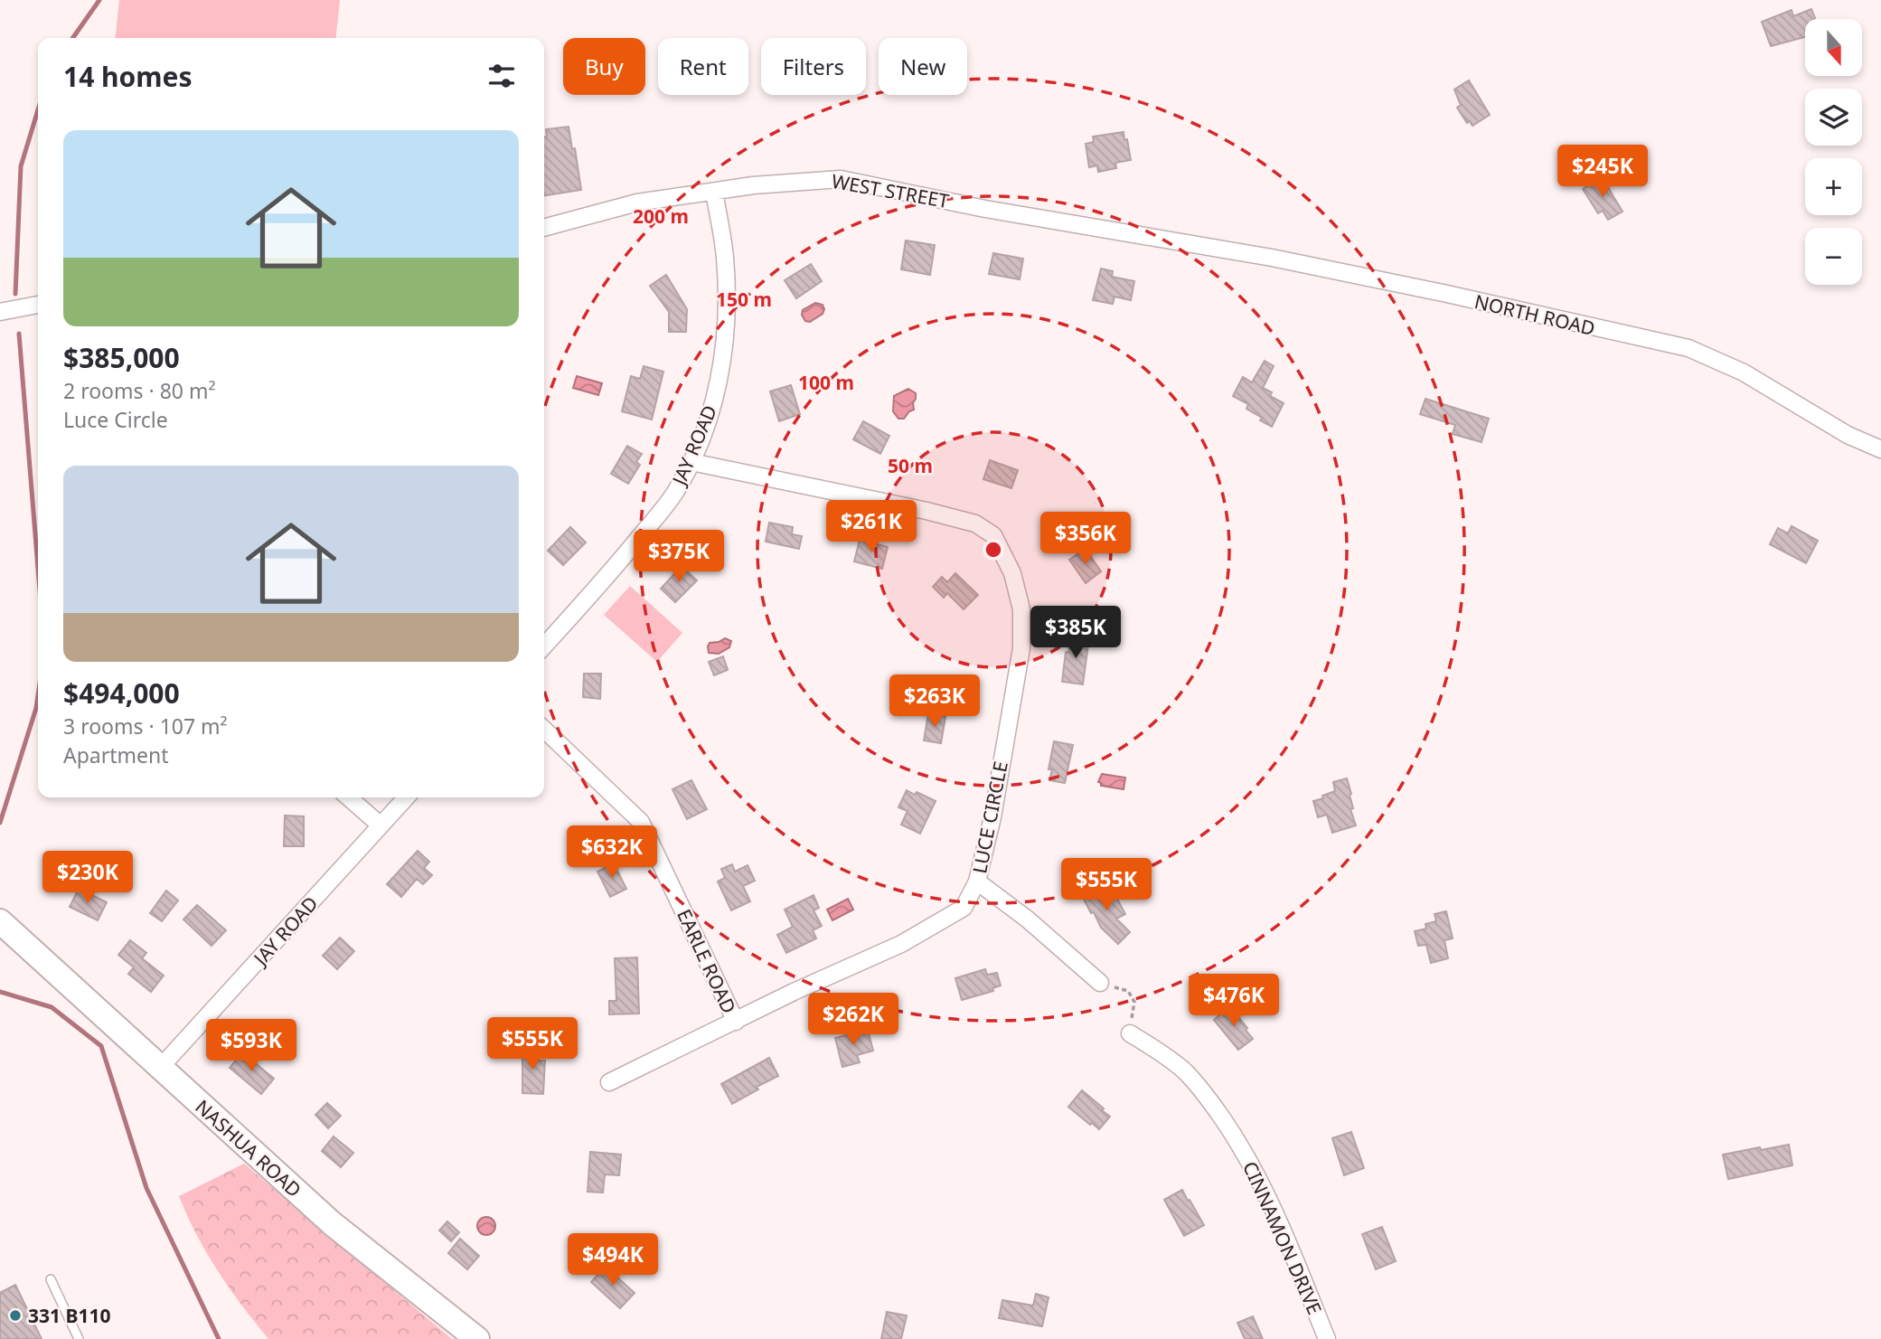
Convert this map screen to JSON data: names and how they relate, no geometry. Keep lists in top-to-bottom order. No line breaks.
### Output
{"streets":{"main road":["NASHUA ROAD"],"street":["WEST STREET","NORTH ROAD","JAY ROAD","LUCE CIRCLE","EARLE ROAD","CINNAMON DRIVE"]},"crossings":[["WEST STREET","NORTH ROAD"],["WEST STREET","JAY ROAD"],["JAY ROAD","LUCE CIRCLE"],["JAY ROAD","NASHUA ROAD"],["LUCE CIRCLE","EARLE ROAD"]],"places":["331 B110"],"north":"bottom","page":{"map_buttons":["+","−"],"chip":["Buy","Rent","Filters","New"],"heading":"14 homes","list":[{"name":"$385,000","note":"2 rooms · 80 m² · Luce Circle"},{"name":"$494,000","note":"3 rooms · 107 m² · Apartment"}],"price":["$245K","$261K","$356K","$375K","$385K","$263K","$632K","$230K","$555K","$476K","$262K","$555K","$593K","$494K"]},"rings":["200 m","150 m","100 m","50 m"]}
